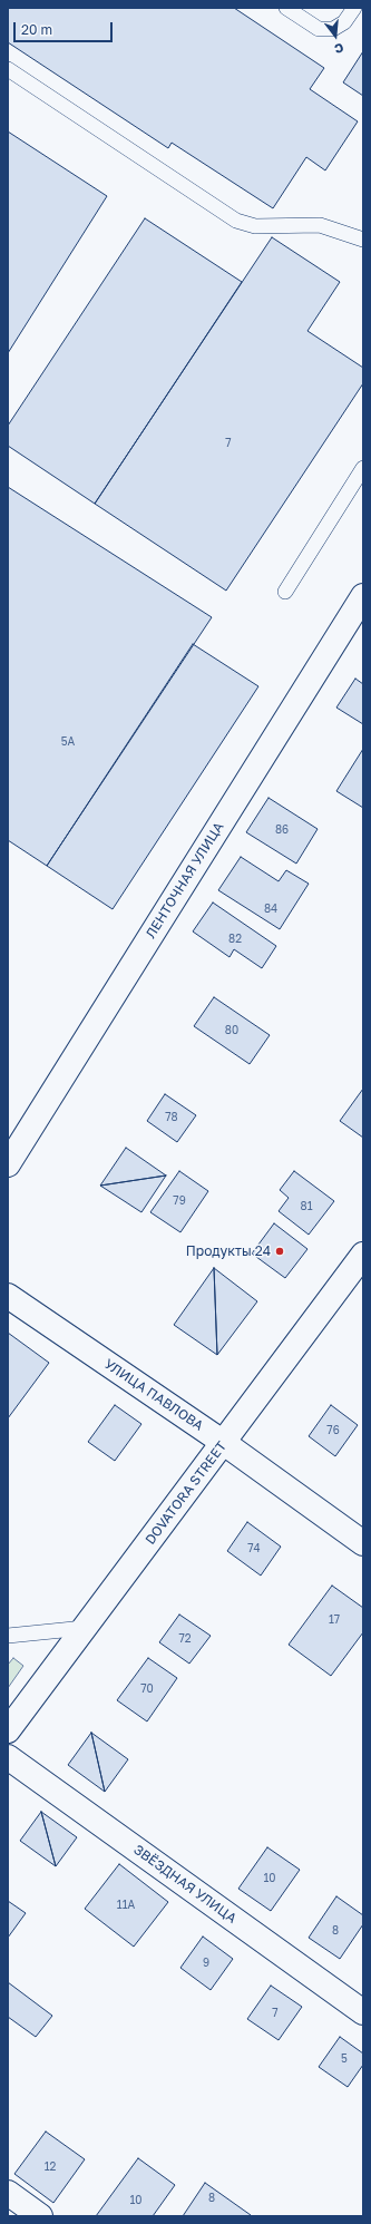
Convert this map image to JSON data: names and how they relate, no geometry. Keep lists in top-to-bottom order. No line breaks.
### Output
{"streets":{"street":["ЛЕНТОЧНАЯ УЛИЦА","УЛИЦА ПАВЛОВА","DOVATORA STREET","ЗВЁЗДНАЯ УЛИЦА"]},"crossings":[["УЛИЦА ПАВЛОВА","DOVATORA STREET"]],"places":["Продукты 24"],"house_numbers":["7","5А","86","84","82","80","78","79","81","76","74","17","72","70","10","11А","8","9","7","5","12","8","10"],"scale_bar":"20 m","north":"bottom"}
